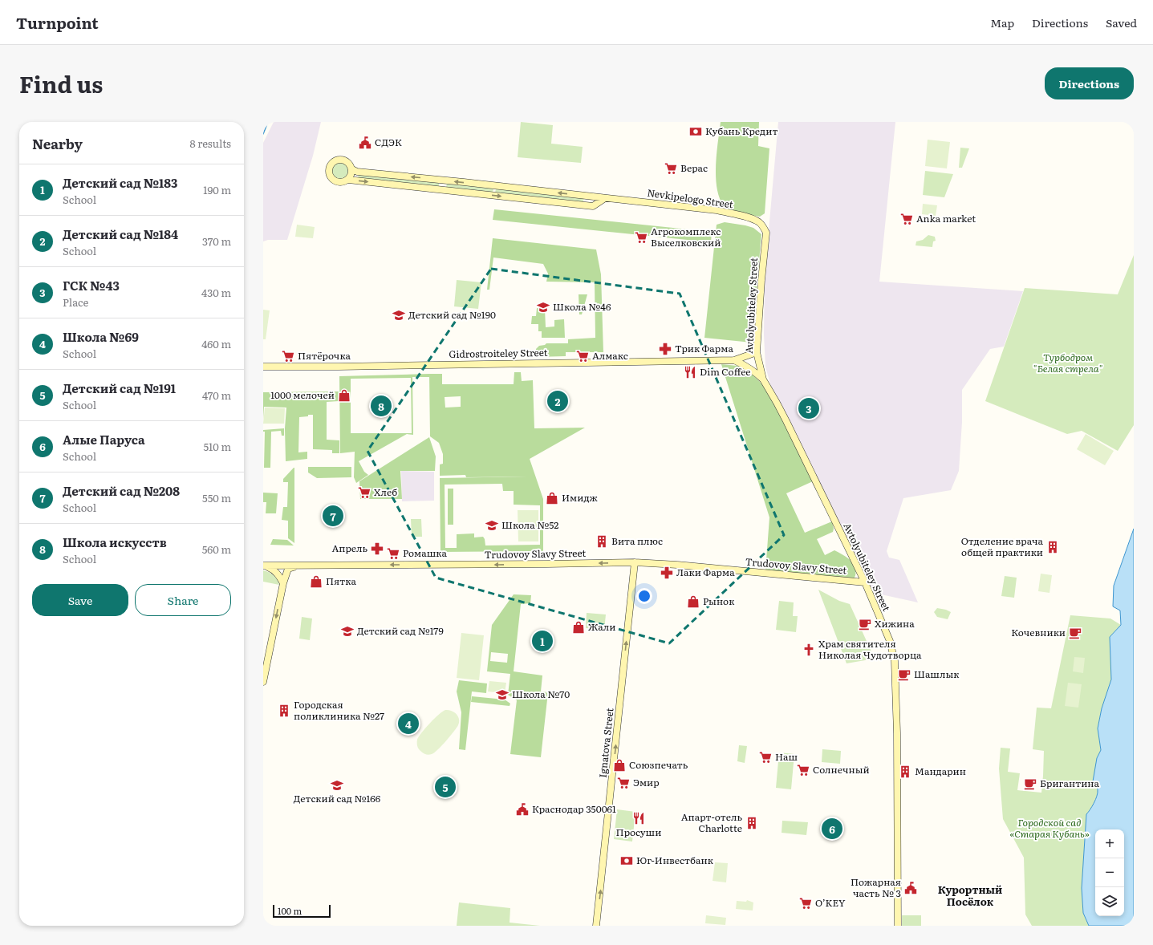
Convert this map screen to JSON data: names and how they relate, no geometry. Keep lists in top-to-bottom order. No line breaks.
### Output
{"streets":{"street":["Nevkipelogo Street","Avtolyubiteley Street","Gidrostroiteley Street","Trudovoy Slavy Street","Ignatova Street"]},"crossings":[["Nevkipelogo Street","Avtolyubiteley Street"],["Avtolyubiteley Street","Gidrostroiteley Street"],["Avtolyubiteley Street","Trudovoy Slavy Street"],["Trudovoy Slavy Street","Ignatova Street"]],"one_way":["Trudovoy Slavy Street","Ignatova Street"],"districts":["Курортный Посёлок"],"parks":["Турбодром \"Белая стрела\"","Городской сад «Старая Кубань»"],"places":{"bank":["Кубань Кредит","Юг-Инвестбанк"],"public building":["СДЭК","Краснодар 350061","Пожарная часть № 3"],"supermarket":["Верас","Anka market","Агрокомплекс Выселковский","Пятёрочка","Алмакс","Хлеб","Ромашка","Наш","Солнечный","Эмир","O’KEY"],"school or university":["Школа №46","Детский сад №190","Школа №52","Детский сад №179","Школа №70","Детский сад №166"],"pharmacy":["Трик Фарма","Апрель","Лаки Фарма"],"restaurant":["Dim Coffee","Просуши"],"shop":["1000 мелочей","Имидж","Пятка","Рынок","Жали","Союзпечать"],"building":["Вита плюс","Отделение врача общей практики","Городская поликлиника №27","Мандарин","Апарт-отель Charlotte"],"cafe":["Хижина","Кочевники","Шашлык","Бригантина"],"church":["Храм святителя Николая Чудотворца"]},"scale_bar":"100 m","page":{"header":"Turnpoint","nav":["Map","Directions","Saved"],"title":"Find us","buttons":["Directions",["Save","Share"]],"heading":["Nearby","8 results"],"list":[{"mark":"1","name":"Детский сад №183","note":"School","value":"190 m"},{"mark":"2","name":"Детский сад №184","note":"School","value":"370 m"},{"mark":"3","name":"ГСК №43","note":"Place","value":"430 m"},{"mark":"4","name":"Школа №69","note":"School","value":"460 m"},{"mark":"5","name":"Детский сад №191","note":"School","value":"470 m"},{"mark":"6","name":"Алые Паруса","note":"School","value":"510 m"},{"mark":"7","name":"Детский сад №208","note":"School","value":"550 m"},{"mark":"8","name":"Школа искусств","note":"School","value":"560 m"}],"pins":["2","8","3","7","1","4","5","6"],"map_buttons":["+","−"],"scale":"100 m"}}
